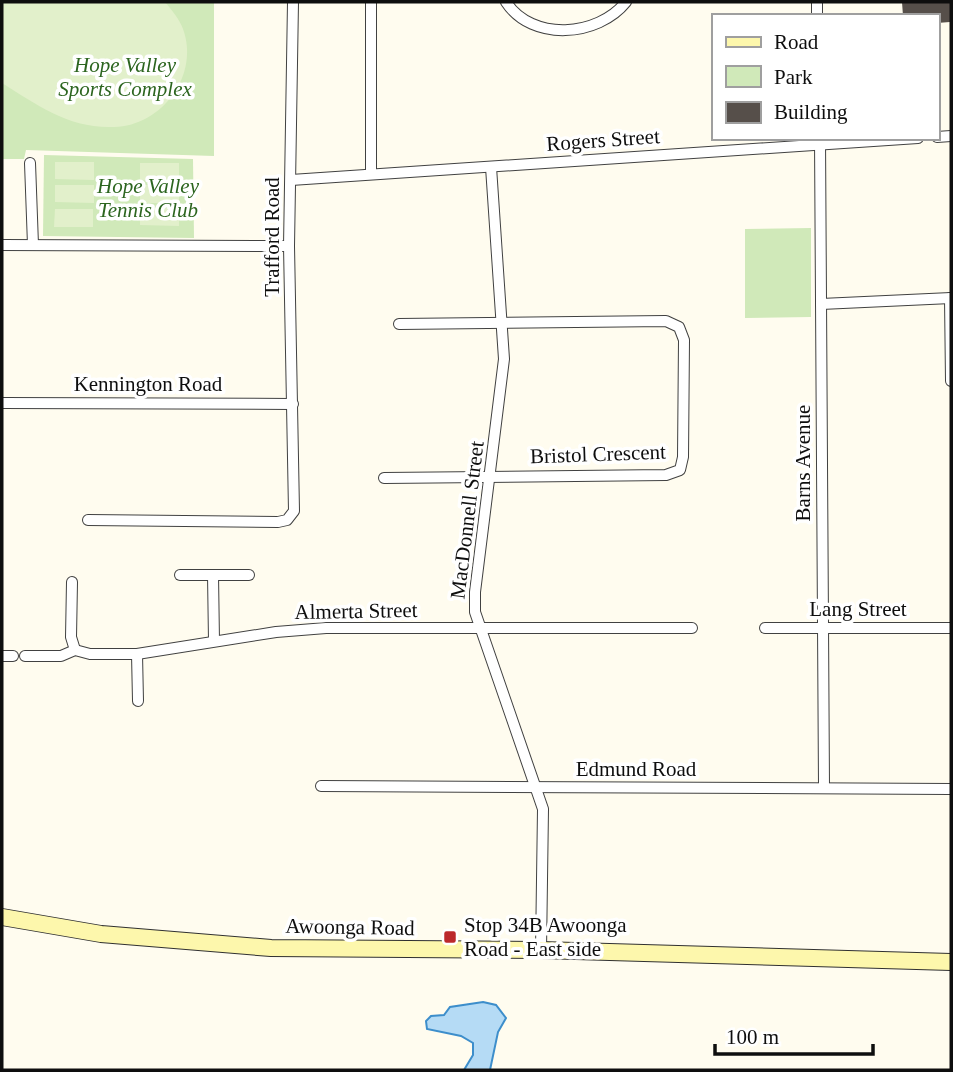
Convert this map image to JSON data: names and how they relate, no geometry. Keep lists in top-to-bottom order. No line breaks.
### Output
{"streets":{"main road":["Awoonga Road"],"street":["Rogers Street","Trafford Road","Kennington Road","Bristol Crescent","Barns Avenue","MacDonnell Street","Lang Street","Almerta Street","Edmund Road"]},"crossings":[["Rogers Street","Trafford Road"],["Rogers Street","Barns Avenue"],["Rogers Street","MacDonnell Street"],["Trafford Road","Kennington Road"],["Bristol Crescent","MacDonnell Street"],["Barns Avenue","Lang Street"],["Barns Avenue","Edmund Road"],["MacDonnell Street","Almerta Street"],["MacDonnell Street","Edmund Road"],["MacDonnell Street","Awoonga Road"]],"parks":["Hope Valley Sports Complex","Hope Valley Tennis Club"],"places":{"transit":["Stop 34B Awoonga Road - East side"]},"legend":["Road","Park","Building"],"scale_bar":"100 m"}
